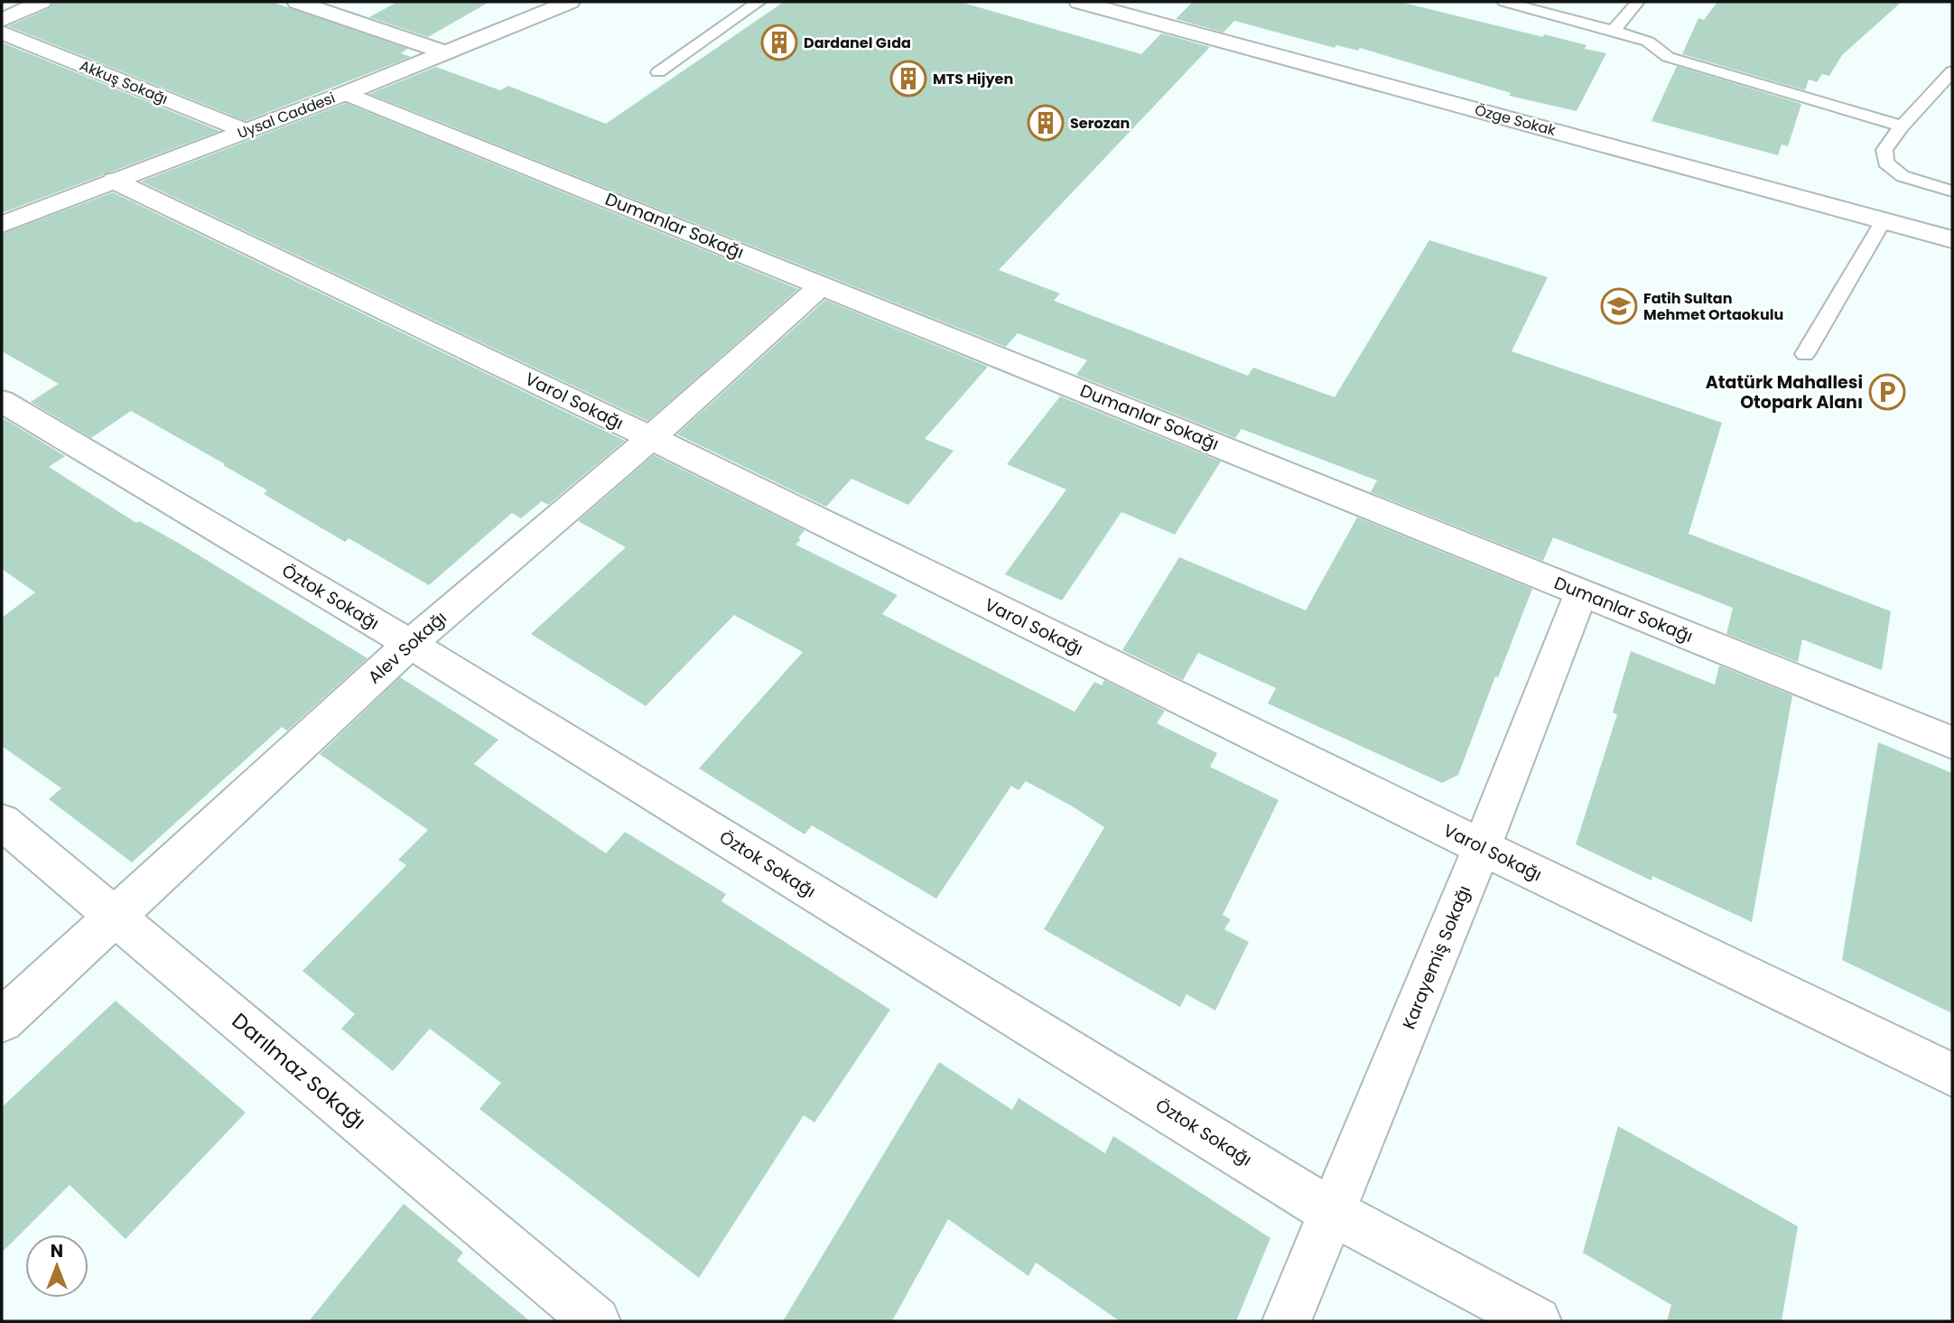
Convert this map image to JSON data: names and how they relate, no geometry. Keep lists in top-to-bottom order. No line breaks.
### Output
{"streets":{"street":["Akkuş Sokağı","Uysal Caddesi","Özge Sokak","Dumanlar Sokağı","Varol Sokağı","Öztok Sokağı","Alev Sokağı","Karayemiş Sokağı","Darılmaz Sokağı"]},"crossings":[["Akkuş Sokağı","Uysal Caddesi"],["Uysal Caddesi","Dumanlar Sokağı"],["Uysal Caddesi","Varol Sokağı"],["Dumanlar Sokağı","Alev Sokağı"],["Dumanlar Sokağı","Karayemiş Sokağı"],["Varol Sokağı","Alev Sokağı"],["Varol Sokağı","Karayemiş Sokağı"],["Öztok Sokağı","Alev Sokağı"],["Öztok Sokağı","Karayemiş Sokağı"],["Alev Sokağı","Darılmaz Sokağı"]],"places":{"building":["Dardanel Gıda","MTS Hijyen","Serozan"],"school or university":["Fatih Sultan Mehmet Ortaokulu"],"parking":["Atatürk Mahallesi Otopark Alanı"]},"north":"top"}
